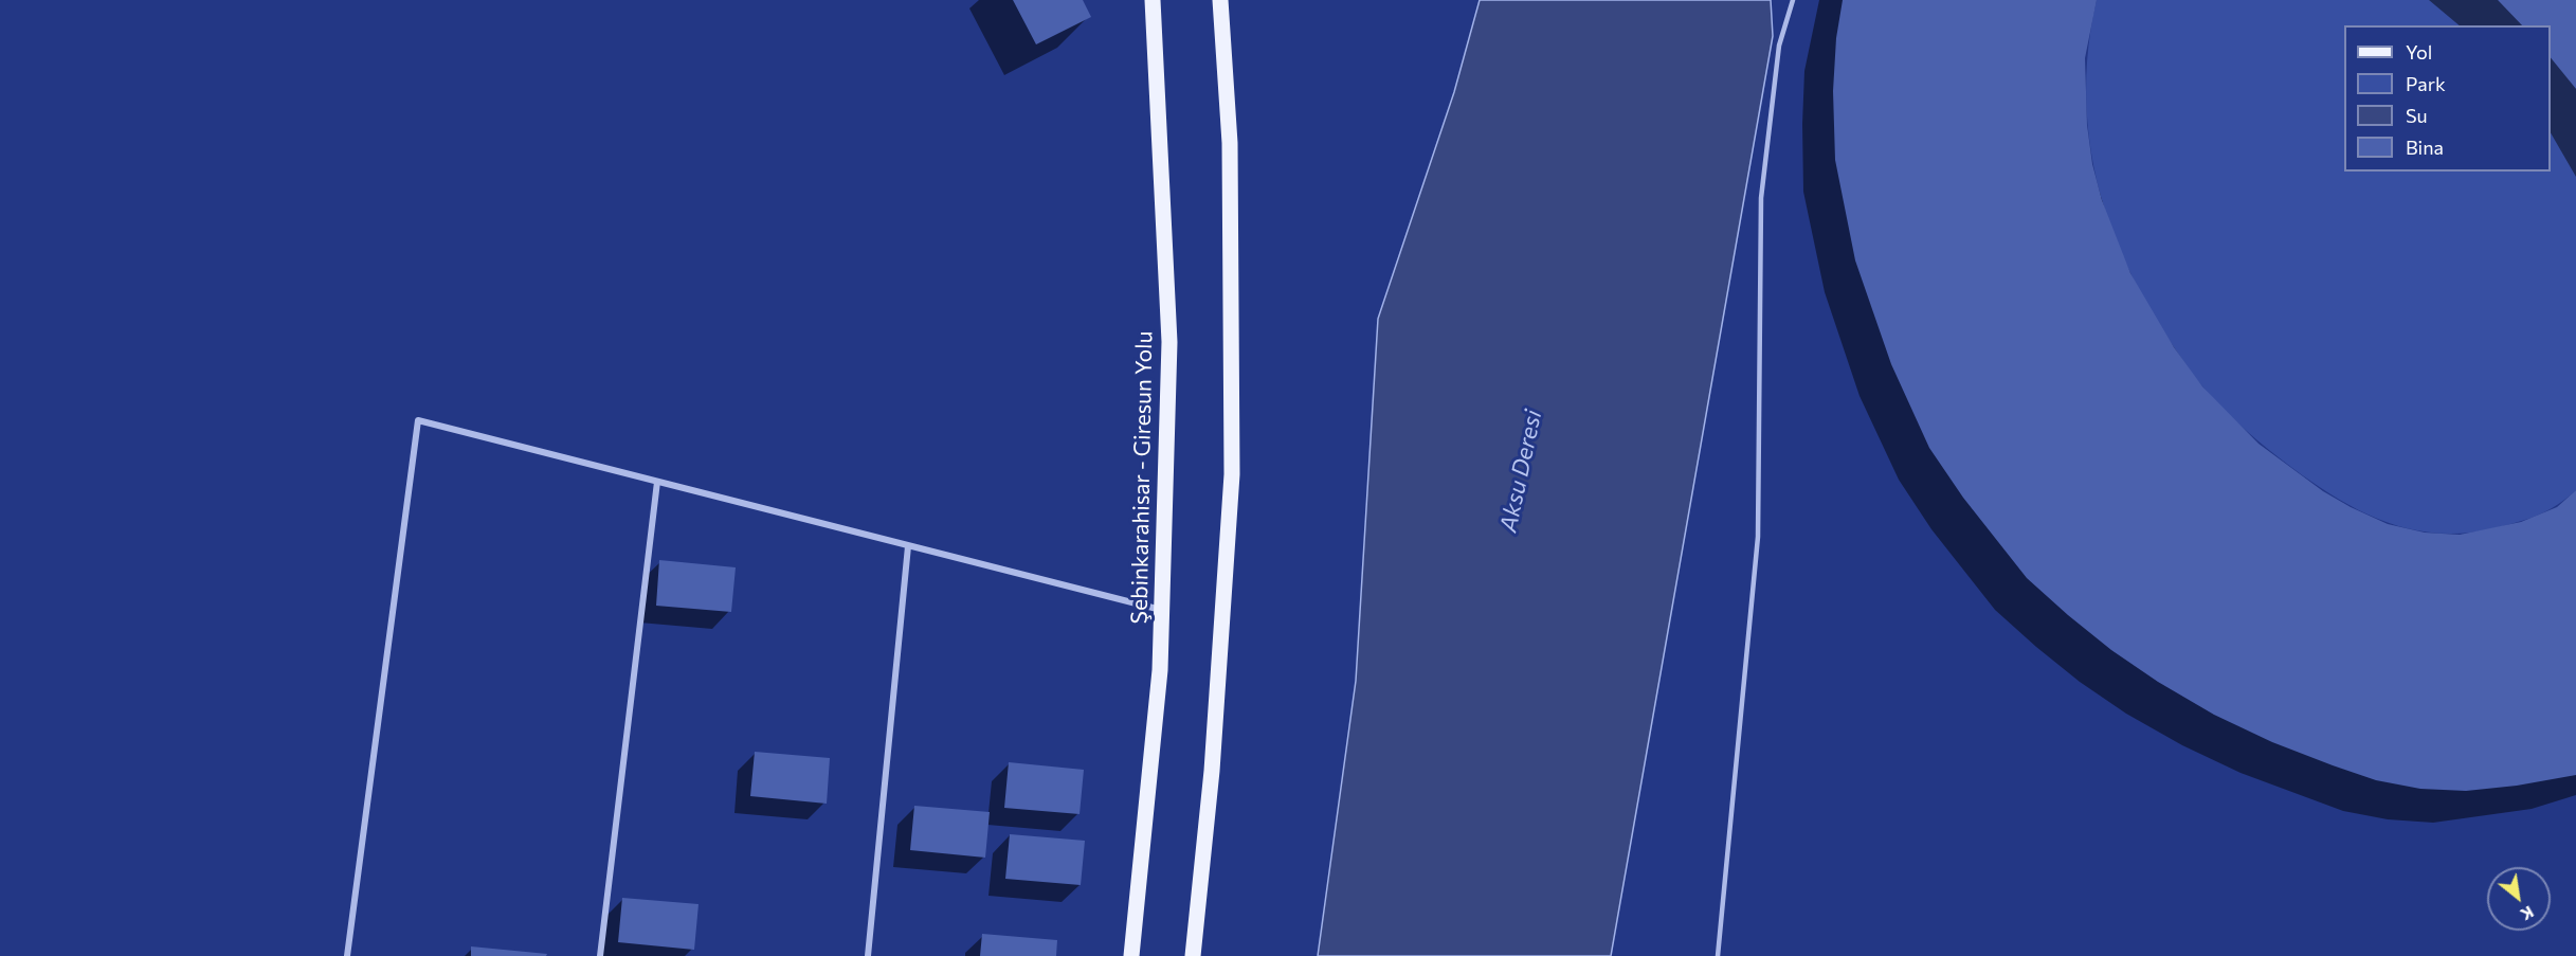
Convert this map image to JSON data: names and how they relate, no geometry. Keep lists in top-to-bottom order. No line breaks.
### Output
{"streets":{"main road":["Şebinkarahisar - Giresun Yolu"]},"water":["Aksu Deresi"],"legend":["Yol","Park","Su","Bina"],"north":"bottom right"}
